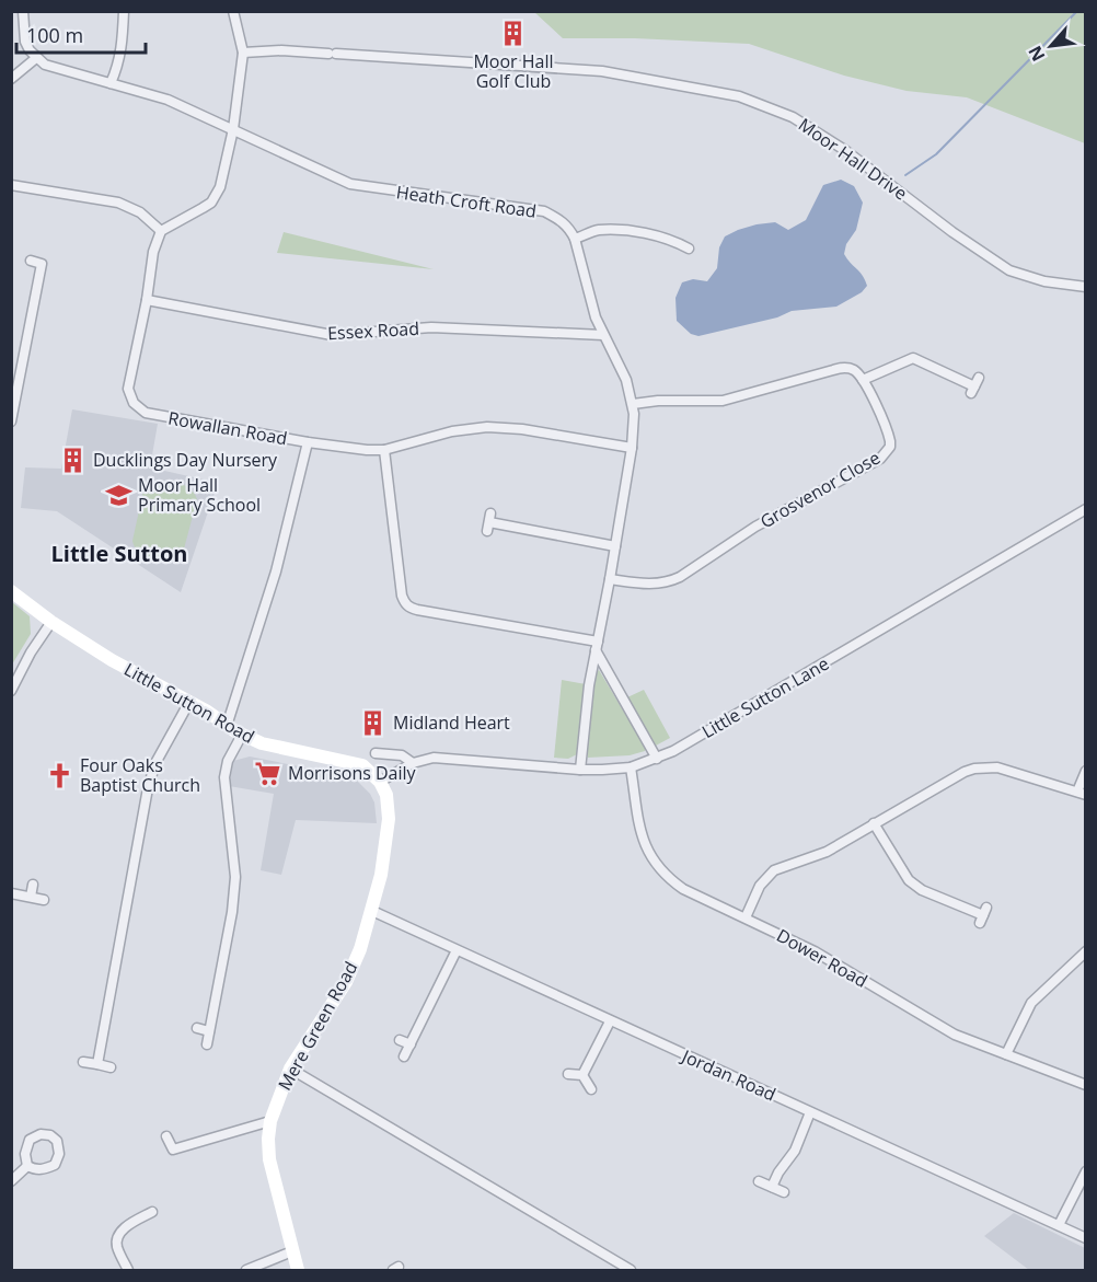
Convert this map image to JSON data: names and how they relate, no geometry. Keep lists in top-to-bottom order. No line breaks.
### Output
{"streets":{"main road":["Little Sutton Road","Mere Green Road"],"street":["Moor Hall Drive","Heath Croft Road","Essex Road","Rowallan Road","Grosvenor Close","Little Sutton Lane","Dower Road","Jordan Road"]},"crossings":[["Essex Road","Rowallan Road"],["Little Sutton Lane","Little Sutton Road"],["Little Sutton Lane","Dower Road"],["Little Sutton Lane","Mere Green Road"],["Little Sutton Road","Mere Green Road"],["Mere Green Road","Jordan Road"]],"districts":["Little Sutton"],"places":{"building":["Moor Hall Golf Club","Ducklings Day Nursery","Midland Heart"],"school or university":["Moor Hall Primary School"],"supermarket":["Morrisons Daily"],"church":["Four Oaks Baptist Church"]},"scale_bar":"100 m","north":"bottom left"}
